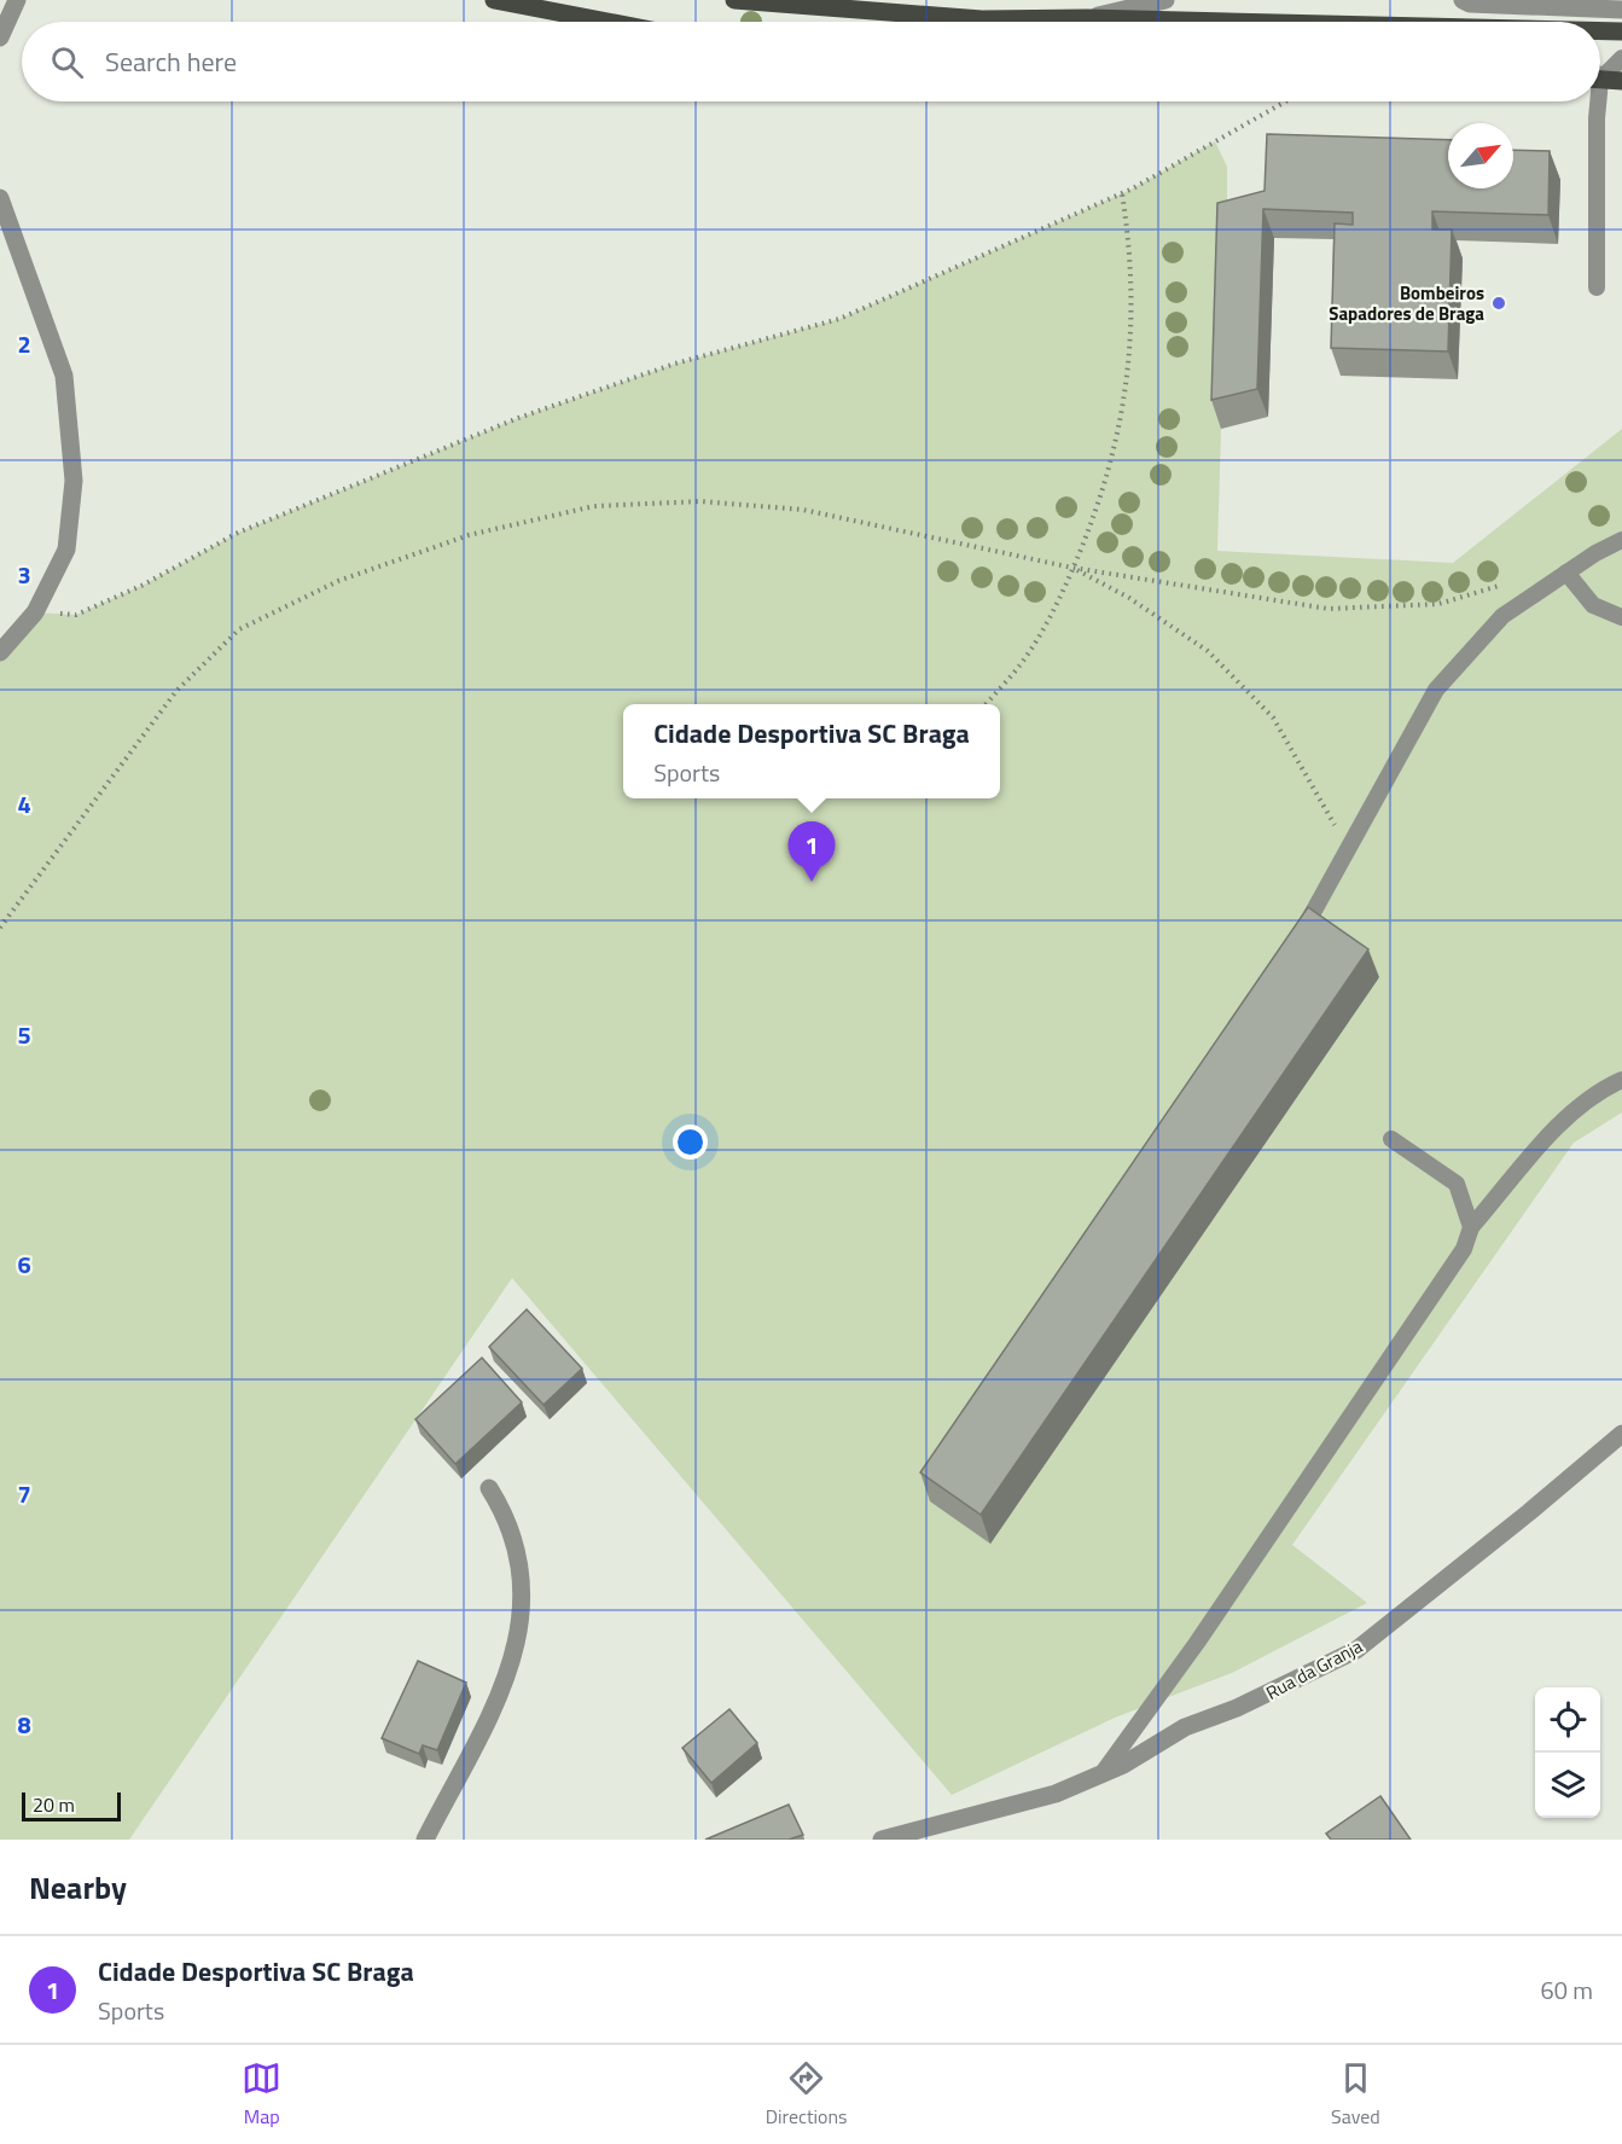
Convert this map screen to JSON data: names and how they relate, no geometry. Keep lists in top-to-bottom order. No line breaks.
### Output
{"streets":{"street":["Rua da Granja"]},"places":["Bombeiros Sapadores de Braga"],"scale_bar":"20 m","north":"top right","page":{"search":"Search here","popup":["Cidade Desportiva SC Braga","Sports"],"pins":"1","scale":"20 m","heading":"Nearby","list":[{"mark":"1","name":"Cidade Desportiva SC Braga","note":"Sports","value":"60 m"}],"nav":["Map","Directions","Saved"]},"grid":{"rows":["2","3","4","5","6","7","8"]}}
